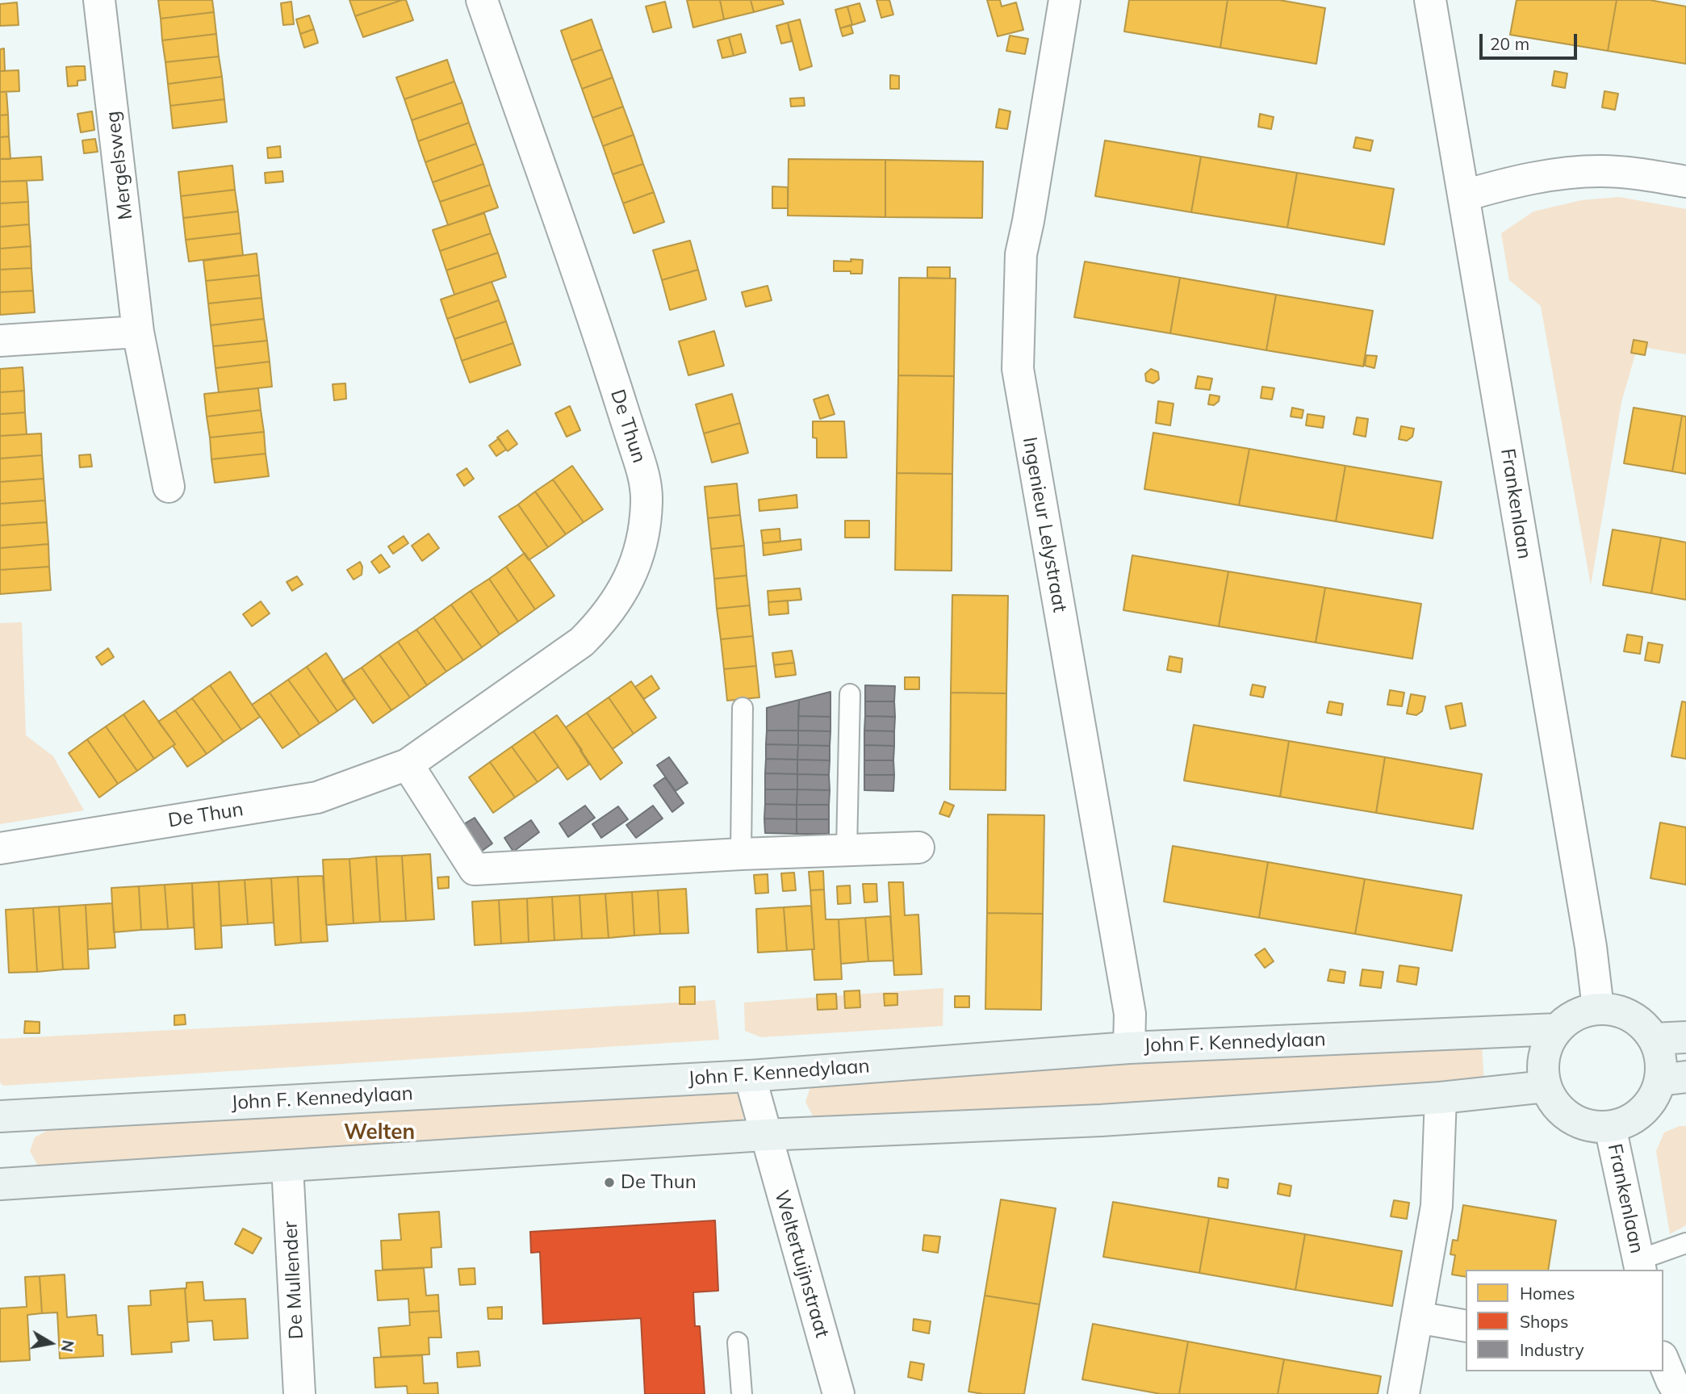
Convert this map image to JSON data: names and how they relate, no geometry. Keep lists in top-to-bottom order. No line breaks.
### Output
{"streets":{"street":["Mergelsweg","De Thun","Frankenlaan","Ingenieur Lelystraat","John F. Kennedylaan","Weltertuijnstraat","De Mullender"]},"crossings":[["Frankenlaan","John F. Kennedylaan"],["Ingenieur Lelystraat","John F. Kennedylaan"],["John F. Kennedylaan","Weltertuijnstraat"]],"districts":["Welten"],"places":["De Thun"],"legend":["Homes","Shops","Industry"],"scale_bar":"20 m","north":"right"}
